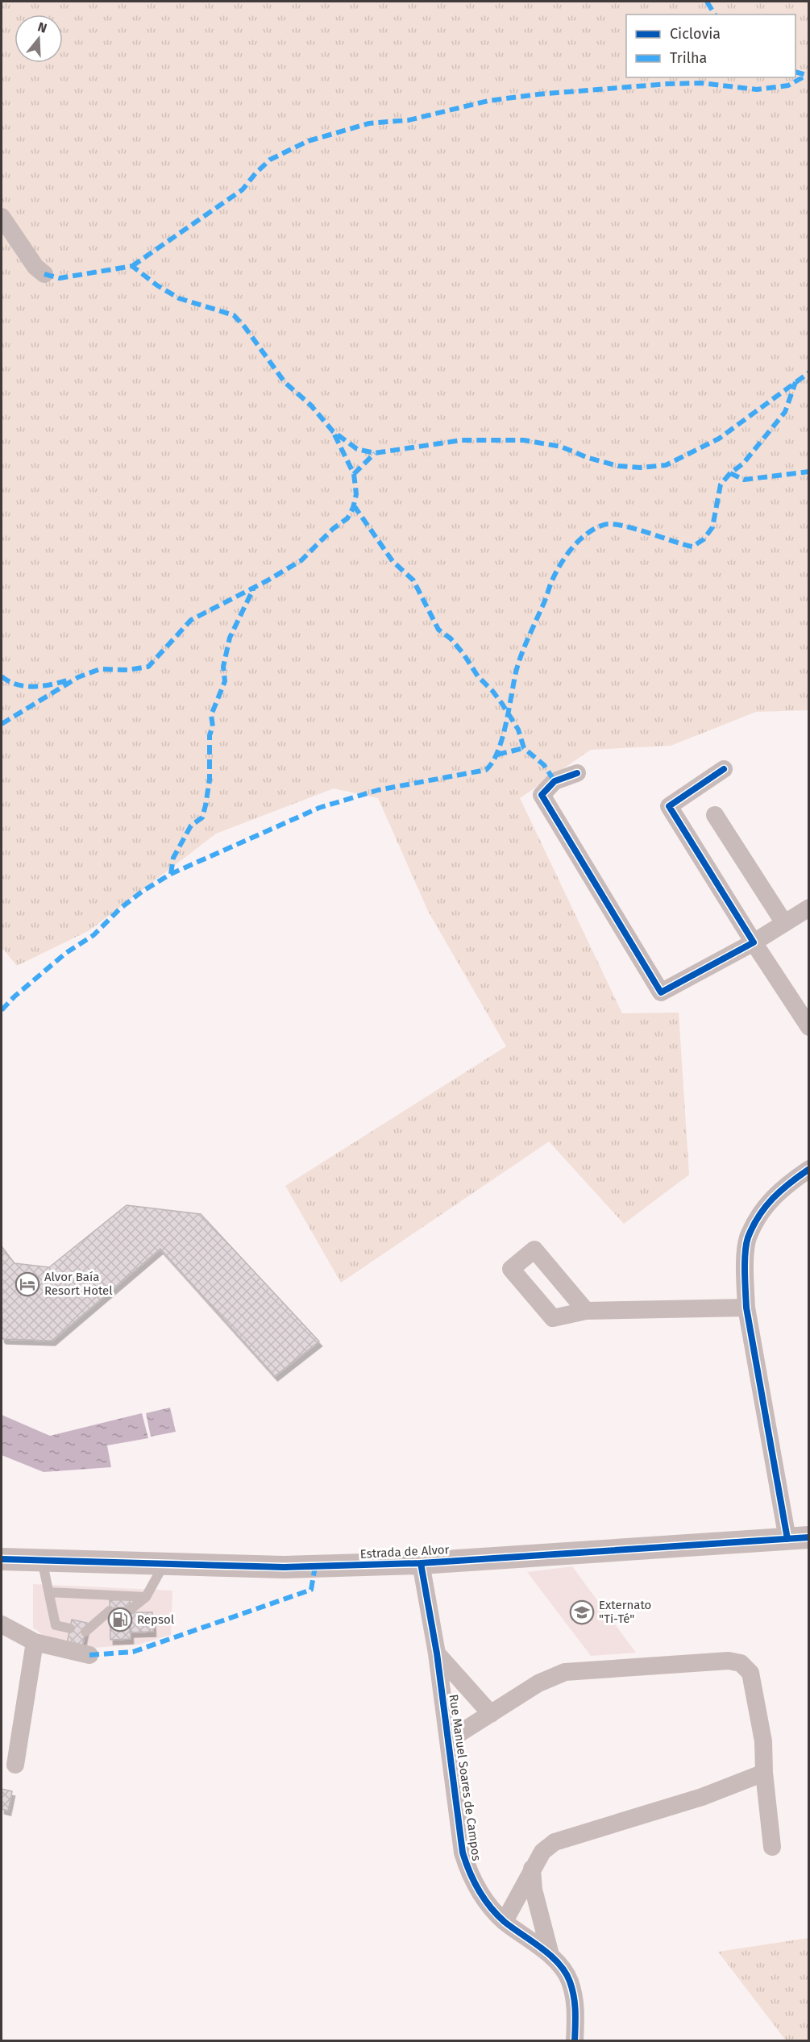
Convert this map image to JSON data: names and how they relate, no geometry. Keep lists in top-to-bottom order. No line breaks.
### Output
{"streets":{"street":["Estrada de Alvor","Rue Manuel Soares de Campos"]},"crossings":[["Estrada de Alvor","Rue Manuel Soares de Campos"]],"places":{"hotel":["Alvor Baía Resort Hotel"],"school or university":["Externato \"Ti-Té\""],"fuel station":["Repsol"]},"legend":["Ciclovia","Trilha"],"north":"top"}
